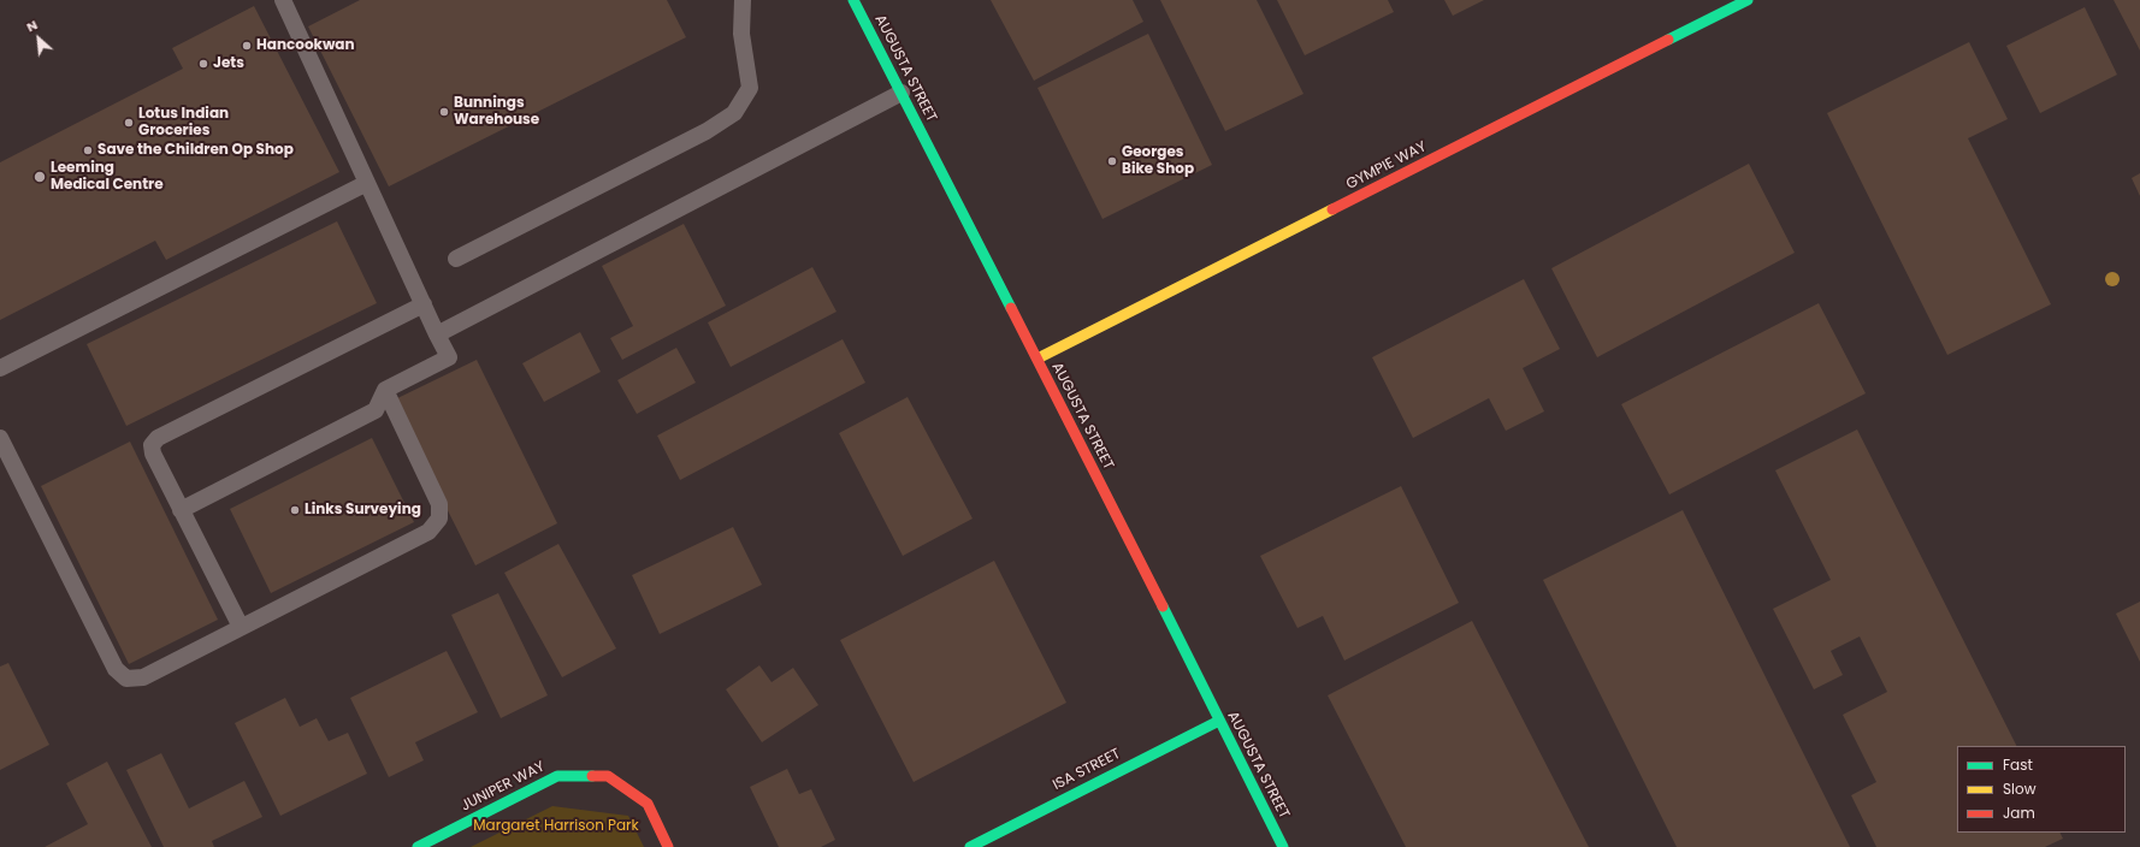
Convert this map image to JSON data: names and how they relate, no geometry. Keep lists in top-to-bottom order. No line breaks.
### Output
{"streets":{"street":["AUGUSTA STREET","GYMPIE WAY","ISA STREET","JUNIPER WAY"]},"crossings":[["AUGUSTA STREET","GYMPIE WAY"],["AUGUSTA STREET","ISA STREET"]],"parks":["Margaret Harrison Park"],"places":["Hancookwan","Jets","Bunnings Warehouse","Lotus Indian Groceries","Save the Children Op Shop","Georges Bike Shop","Leeming Medical Centre","Links Surveying"],"legend":["Fast","Slow","Jam"],"north":"top left"}
